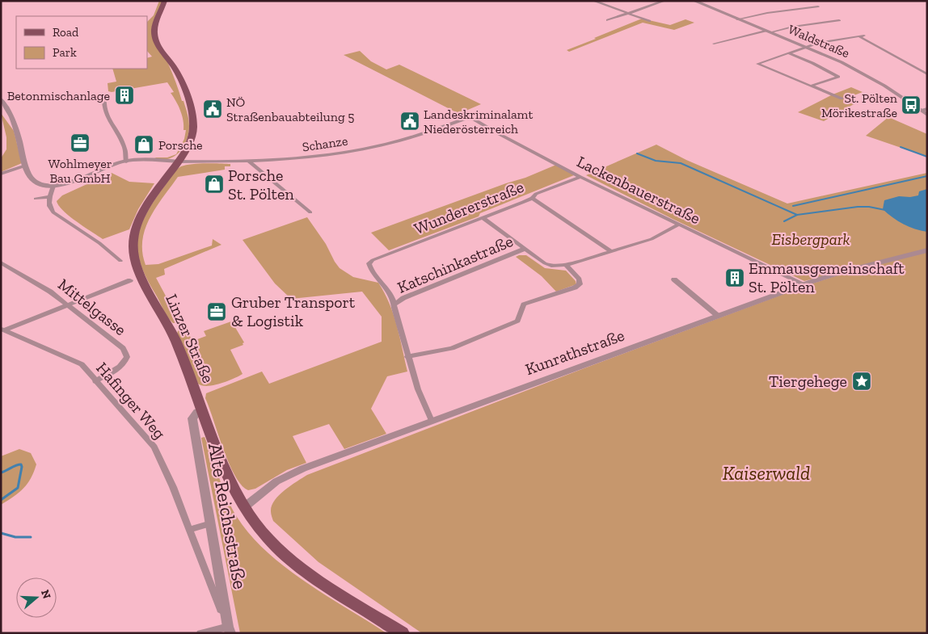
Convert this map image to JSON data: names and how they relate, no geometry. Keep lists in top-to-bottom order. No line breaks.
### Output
{"streets":{"main road":["Linzer Straße"],"street":["Waldstraße","Schanze","Lackenbauerstraße","Wundererstraße","Katschinkastraße","Mittelgasse","Kunrathstraße","Hafinger Weg","Alte Reichsstraße"]},"crossings":[["Schanze","Lackenbauerstraße"],["Schanze","Linzer Straße"],["Lackenbauerstraße","Wundererstraße"],["Lackenbauerstraße","Kunrathstraße"],["Wundererstraße","Katschinkastraße"],["Mittelgasse","Hafinger Weg"],["Linzer Straße","Kunrathstraße"],["Linzer Straße","Alte Reichsstraße"],["Hafinger Weg","Alte Reichsstraße"]],"parks":["Eisbergpark","Kaiserwald"],"places":{"building":["Betonmischanlage","Emmausgemeinschaft St. Pölten"],"bus stop":["St. Pölten Mörikestraße"],"public building":["NÖ Straßenbauabteilung 5","Landeskriminalamt Niederösterreich"],"office":["Wohlmeyer Bau GmbH","Gruber Transport & Logistik"],"shop":["Porsche","Porsche St. Pölten"],"place":["Tiergehege"]},"legend":["Road","Park"],"north":"right"}
